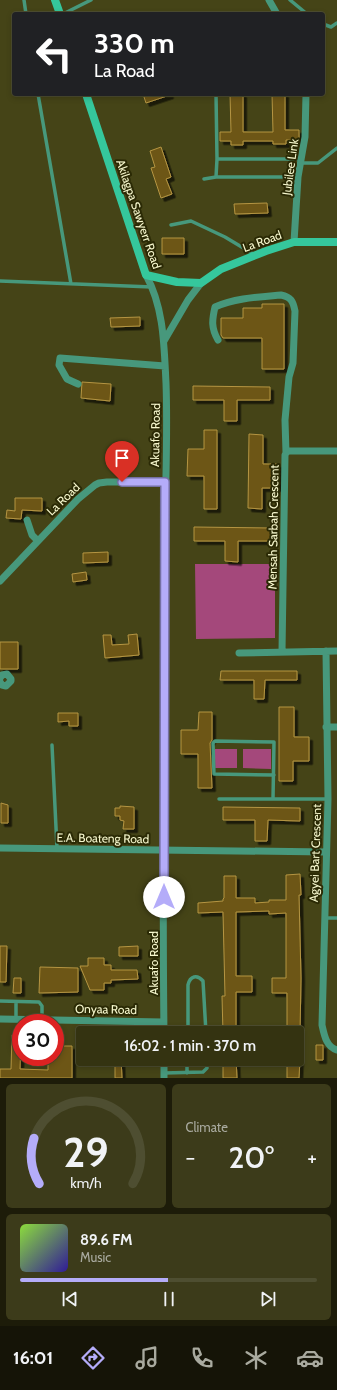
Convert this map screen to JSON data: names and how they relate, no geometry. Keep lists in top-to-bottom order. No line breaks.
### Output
{"streets":{"street":["Jubilee Link","Akilagpa Sawyerr Road","La Road","Akuafo Road","Mensah Sarbah Crescent","E.A. Boateng Road","Agyei Bart Crescent","Onyaa Road"]},"crossings":[["Jubilee Link","La Road"],["Akilagpa Sawyerr Road","La Road"],["Akilagpa Sawyerr Road","Akuafo Road"],["La Road","Akuafo Road"],["Akuafo Road","E.A. Boateng Road"],["Akuafo Road","Onyaa Road"],["E.A. Boateng Road","Agyei Bart Crescent"]],"page":{"turn":["330 m","La Road"],"limit":"30","trip":"16:02 · 1 min · 370 m","tile":"Climate","heat":["−","20°","+"],"song":["89.6 FM","Music"],"tabs":"16:01","gauge":["29","km/h"]}}
